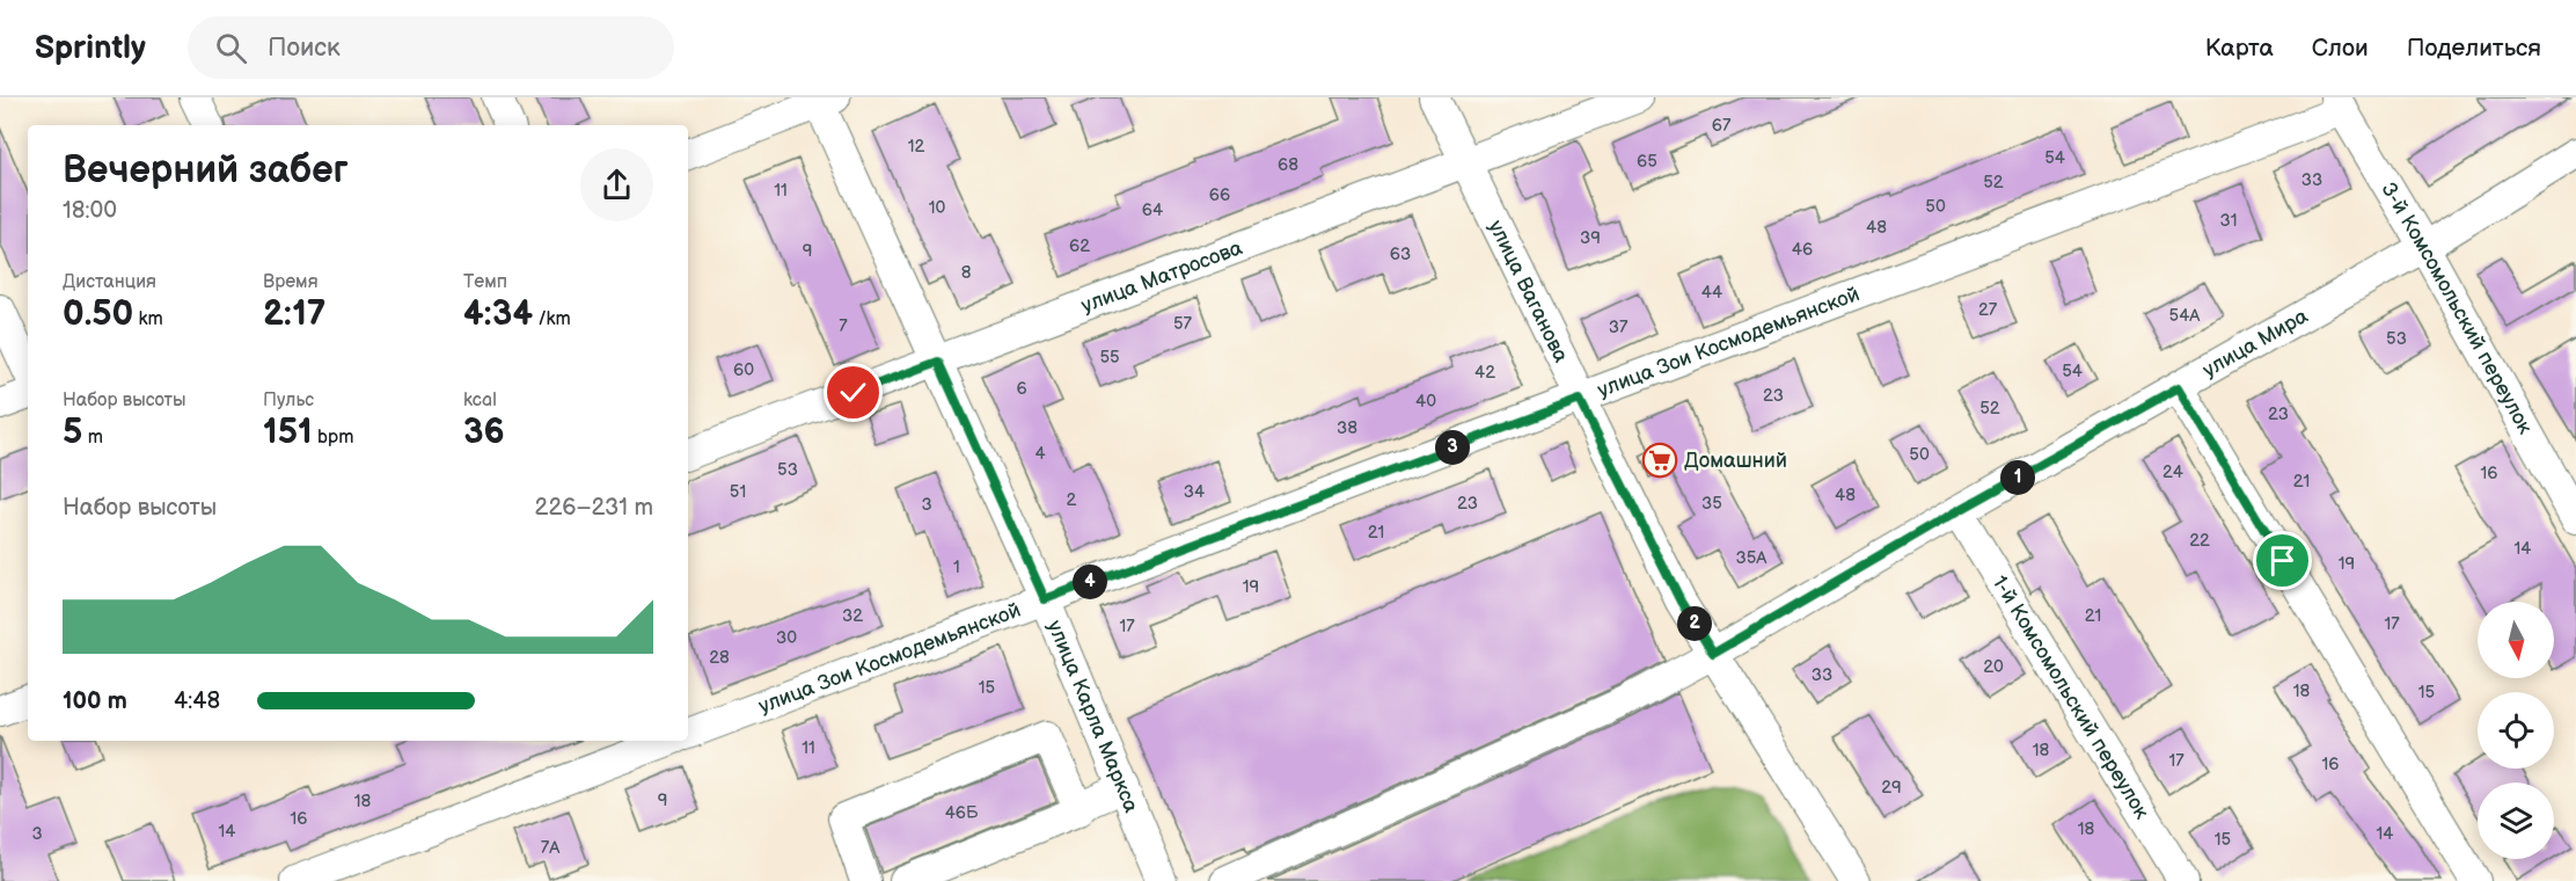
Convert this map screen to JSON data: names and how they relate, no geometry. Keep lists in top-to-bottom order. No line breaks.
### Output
{"streets":{"street":["улица Матросова","улица Ваганова","3-й Комсомольский переулок","улица Зои Космодемьянской","улица Мира","1-й Комсомольский переулок","улица Карла Маркса"]},"crossings":[["улица Матросова","улица Ваганова"],["улица Матросова","улица Карла Маркса"],["улица Ваганова","улица Зои Космодемьянской"],["улица Ваганова","улица Мира"],["3-й Комсомольский переулок","улица Зои Космодемьянской"],["3-й Комсомольский переулок","улица Мира"],["улица Зои Космодемьянской","улица Карла Маркса"],["улица Мира","1-й Комсомольский переулок"]],"places":{"supermarket":["Домашний"]},"house_numbers":["67","12","54","65","68","33","52","11","66","50","10","64","31","48","39","62","46","9","63","8","44","27","54А","57","7","37","53","55","60","54","42","6","23","40","52","23","38","4","50","53","24","16","21","51","34","48","2","23","35","3","21","22","14","35А","19","1","19","32","21","17","17","30","28","20","33","15","18","15","11","18","17","16","29","9","18","46Б","16","18","14","3","14","15","7А"],"north":"bottom","page":{"header":"Sprintly","search":"Поиск","nav":["Карта","Слои","Поделиться"],"heading":["Вечерний забег","18:00"],"stats":[["Дистанция","0.50 km"],["Время","2:17"],["Темп","4:34 /km"],["Набор высоты","5 m"],["Пульс","151 bpm"],["kcal","36"]],"pins":["3","1","4","2"],"chart":["Набор высоты","226–231 m"],"list":[{"name":"100 m","note":"4:48"}]}}
